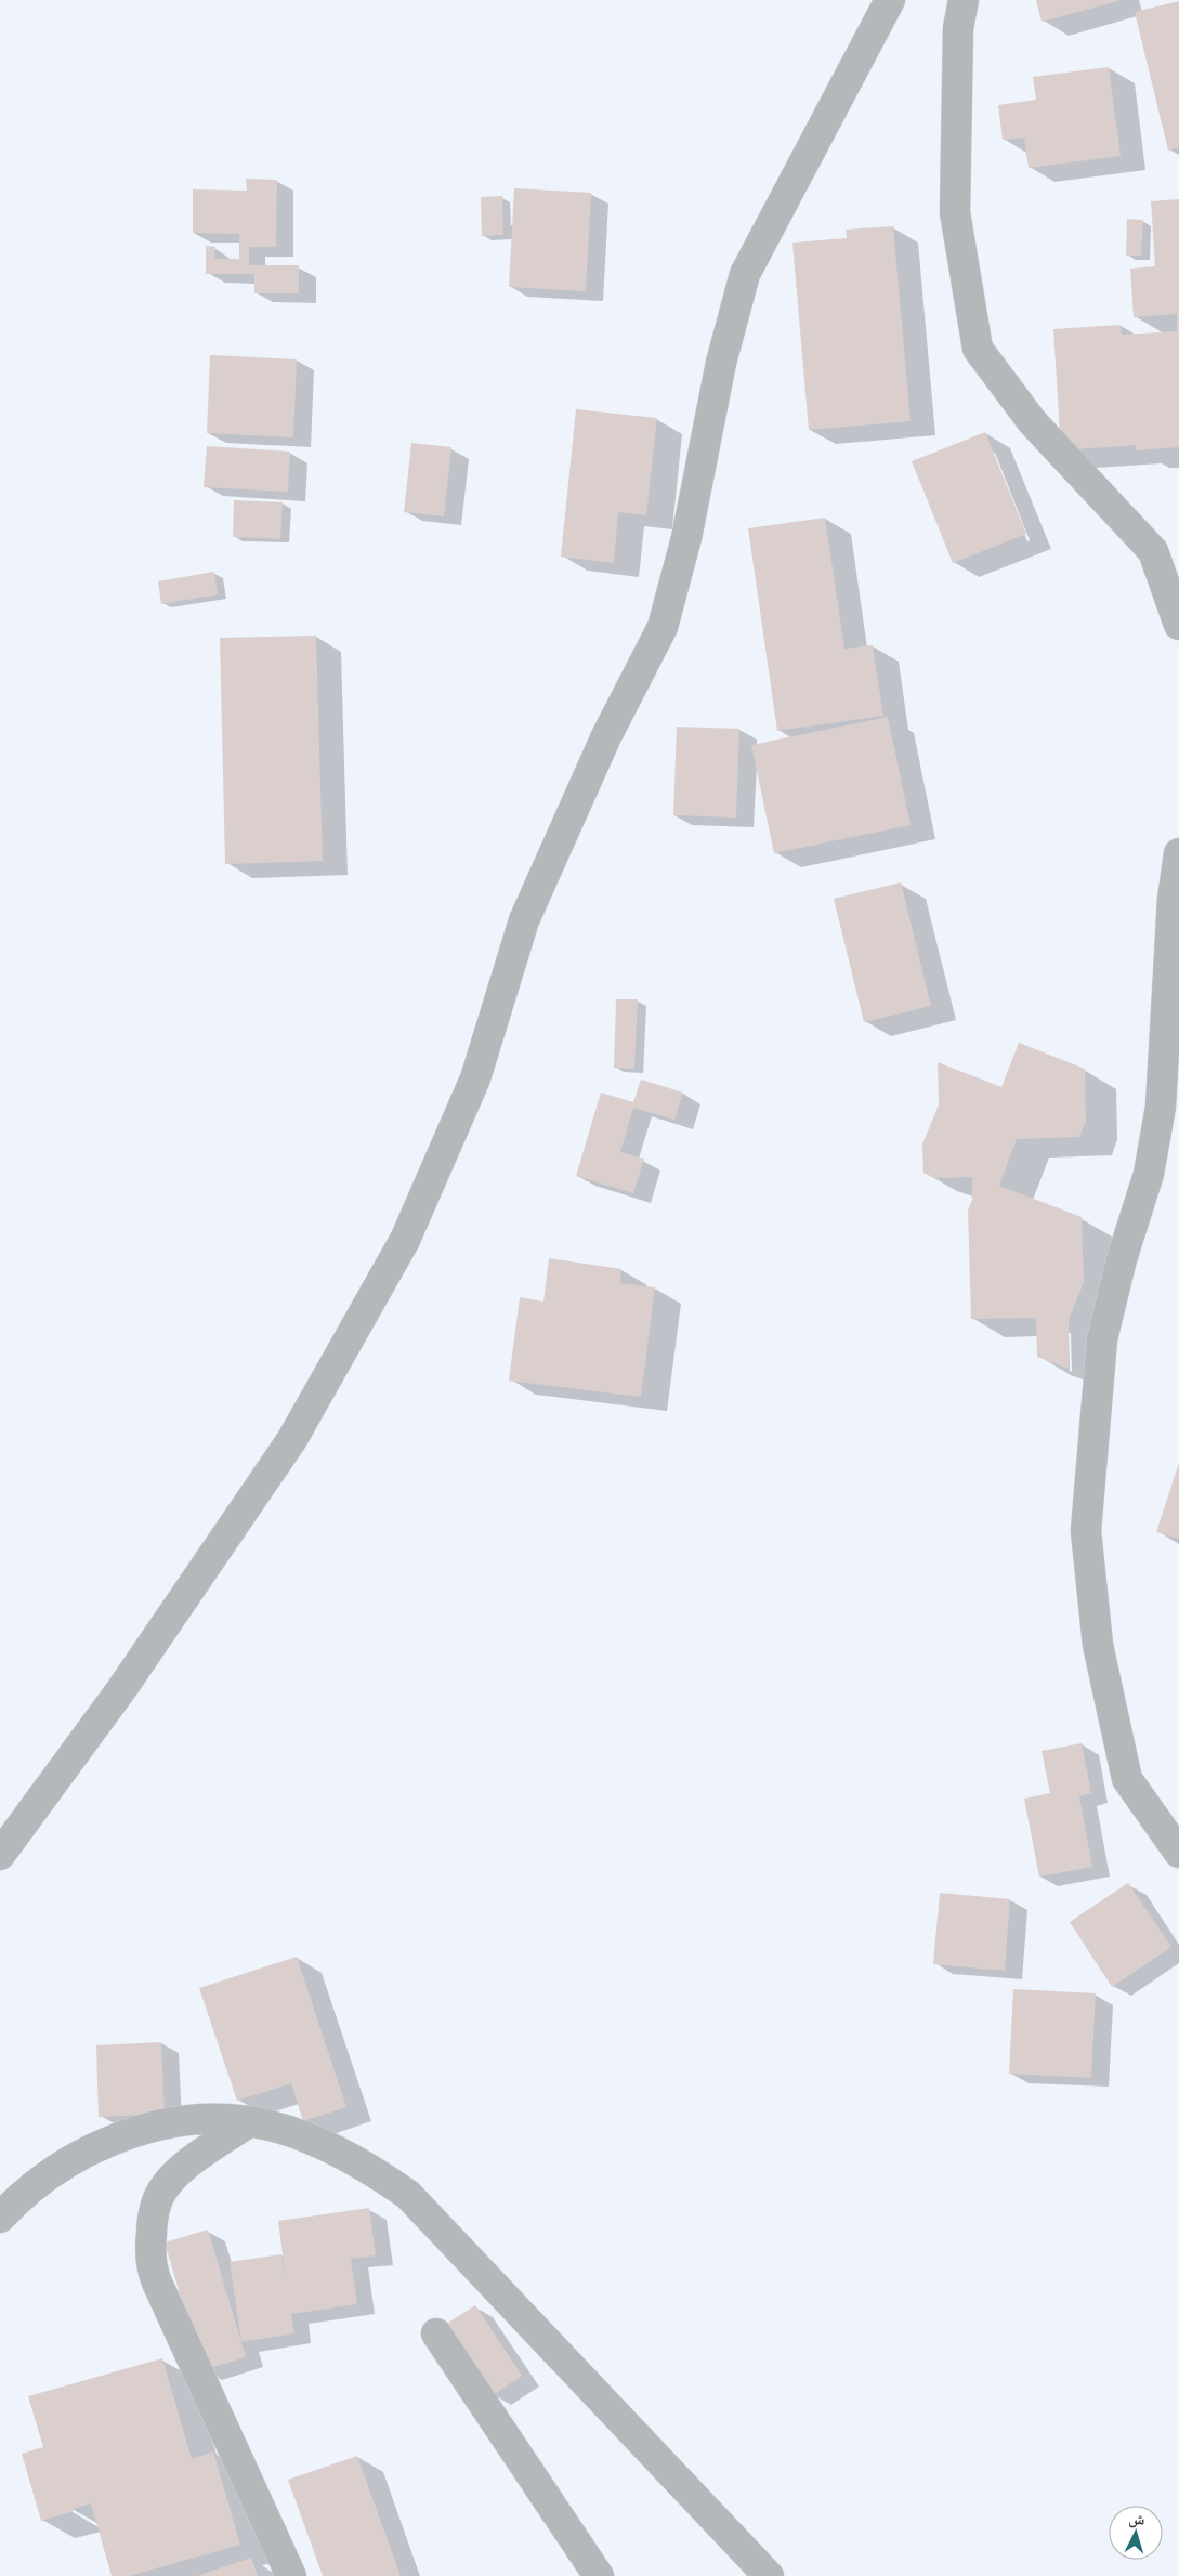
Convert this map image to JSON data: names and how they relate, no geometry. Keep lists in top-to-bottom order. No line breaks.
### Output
{"north":"top"}
